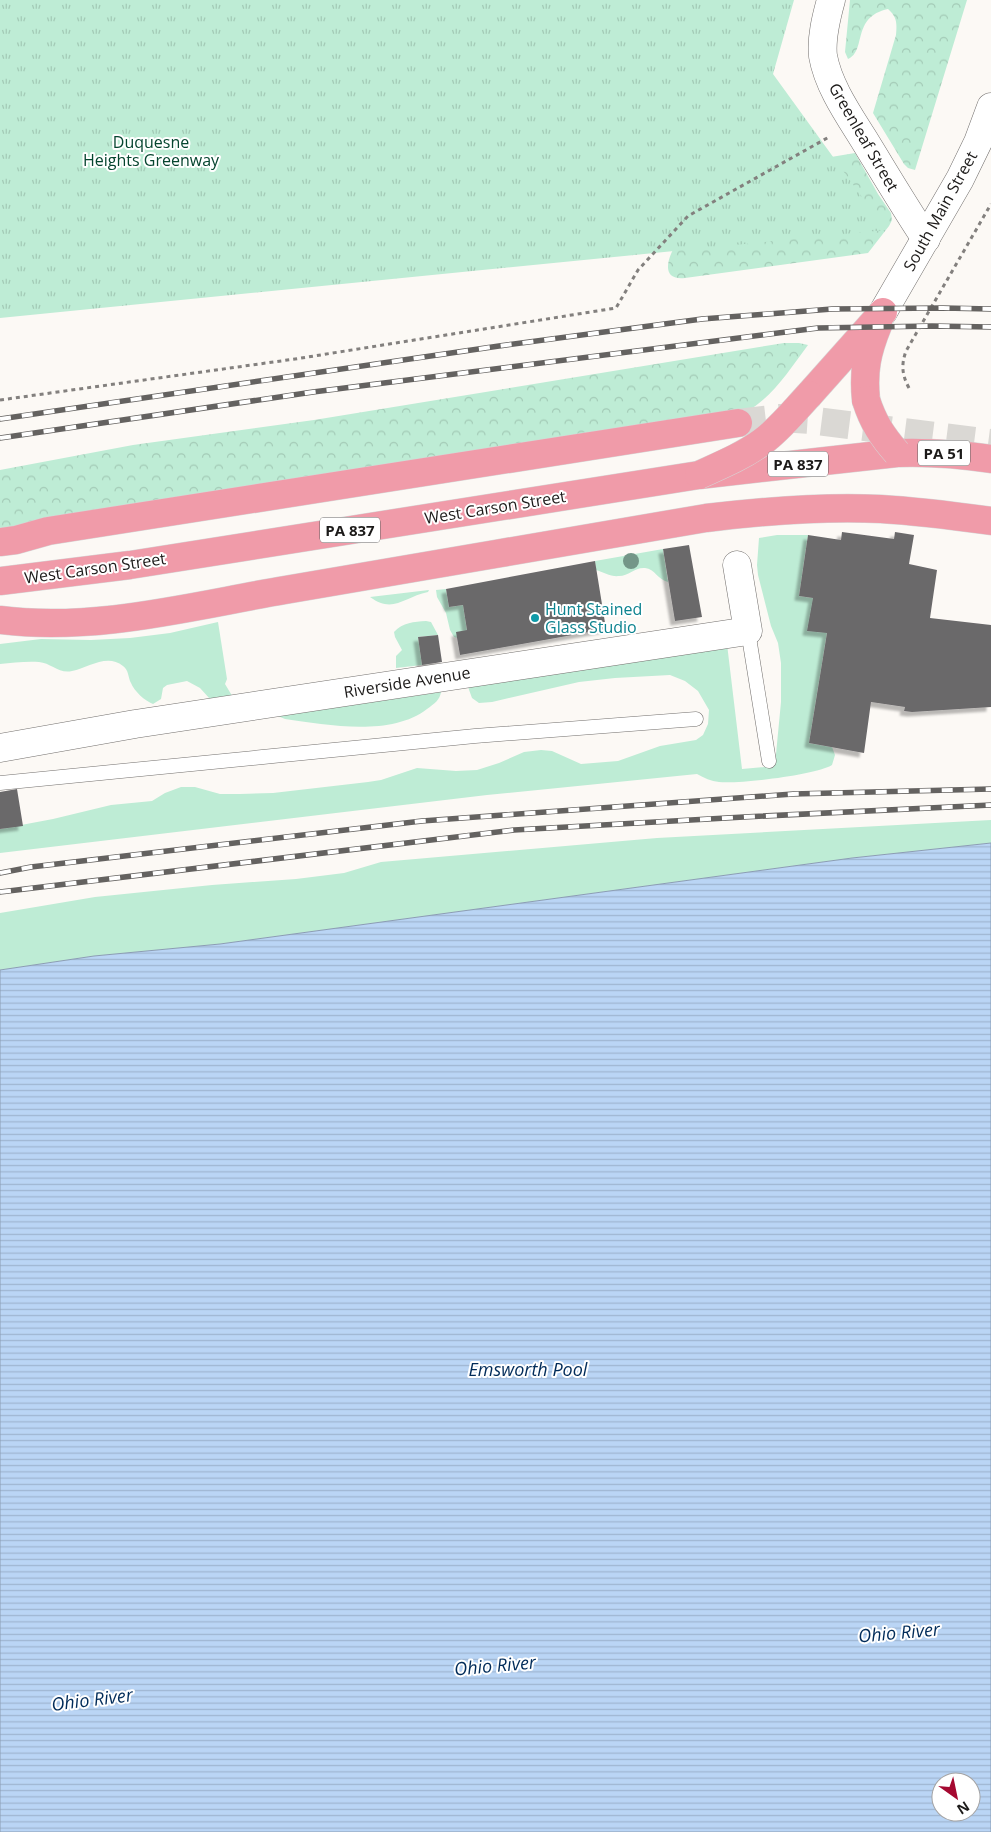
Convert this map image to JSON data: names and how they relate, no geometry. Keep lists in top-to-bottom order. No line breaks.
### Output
{"streets":{"main road":["PA 51","PA 837","West Carson Street"],"street":["Greenleaf Street","South Main Street","Riverside Avenue"]},"crossings":[["Greenleaf Street","South Main Street"],["South Main Street","PA 51"],["South Main Street","PA 837"],["PA 51","PA 837"],["PA 51","West Carson Street"],["PA 837","West Carson Street"]],"water":["Emsworth Pool","Ohio River"],"parks":["Duquesne Heights Greenway"],"places":["Hunt Stained Glass Studio"],"north":"bottom right"}
